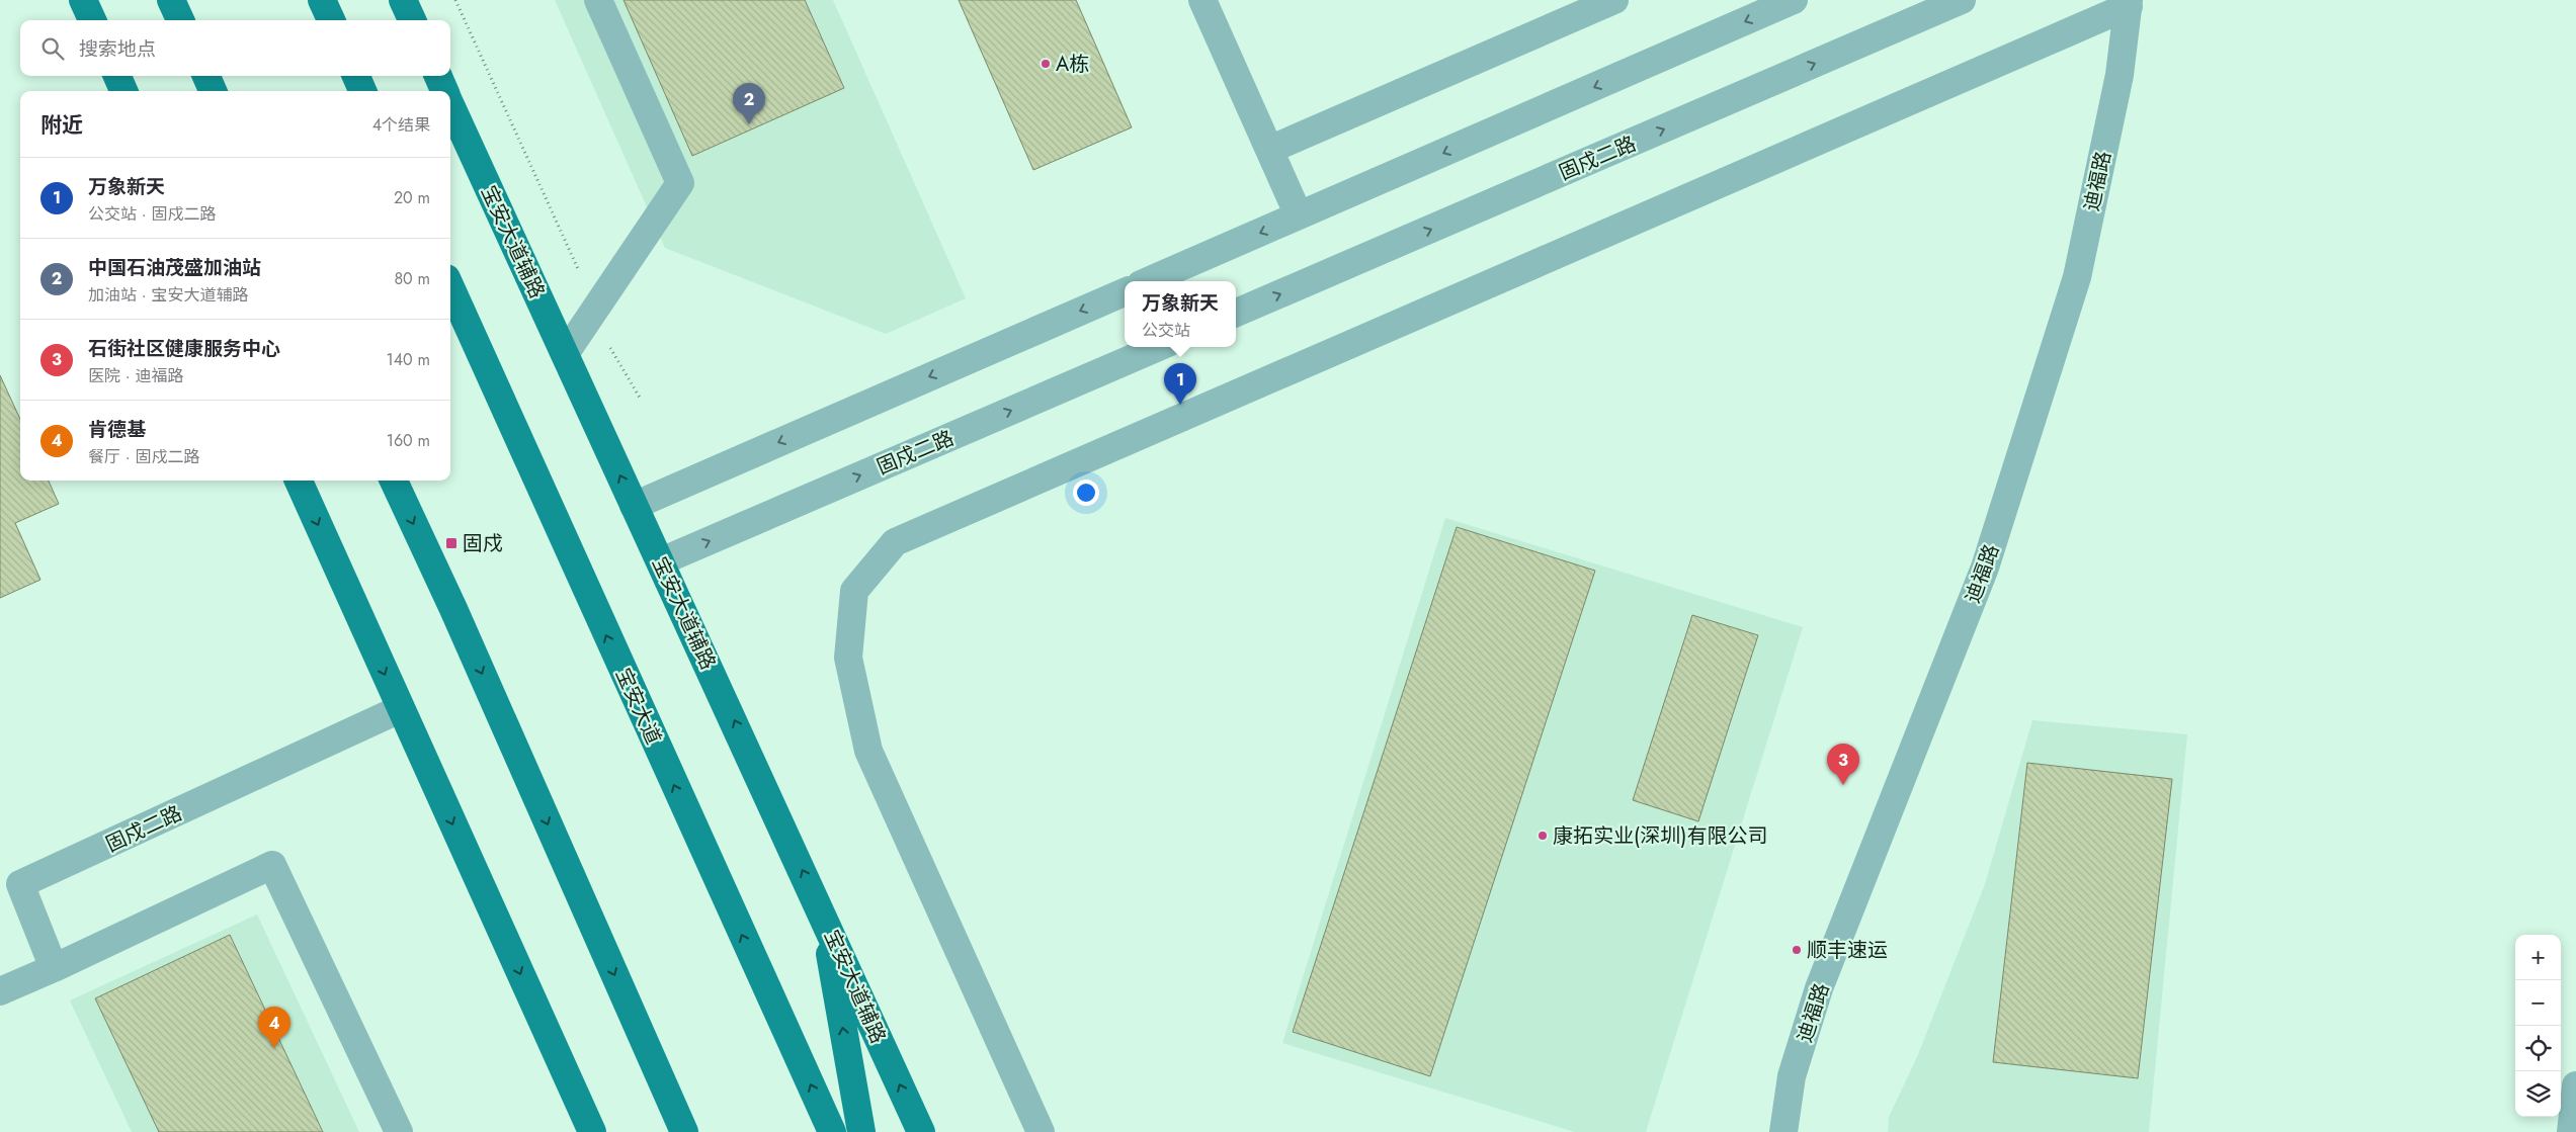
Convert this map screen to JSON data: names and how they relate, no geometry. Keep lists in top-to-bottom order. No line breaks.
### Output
{"streets":{"main road":["宝安大道辅路","宝安大道"],"street":["固戍二路","迪福路"]},"crossings":[["固戍二路","宝安大道辅路"]],"places":{"other":["A栋","康拓实业(深圳)有限公司","顺丰速运"],"transit":["固戍"]},"page":{"search":"搜索地点","pins":["2","1","3","4"],"heading":["附近","4个结果"],"list":[{"mark":"1","name":"万象新天","note":"公交站 · 固戍二路","value":"20 m"},{"mark":"2","name":"中国石油茂盛加油站","note":"加油站 · 宝安大道辅路","value":"80 m"},{"mark":"3","name":"石街社区健康服务中心","note":"医院 · 迪福路","value":"140 m"},{"mark":"4","name":"肯德基","note":"餐厅 · 固戍二路","value":"160 m"}],"popup":["万象新天","公交站"],"map_buttons":["+","−"]}}
